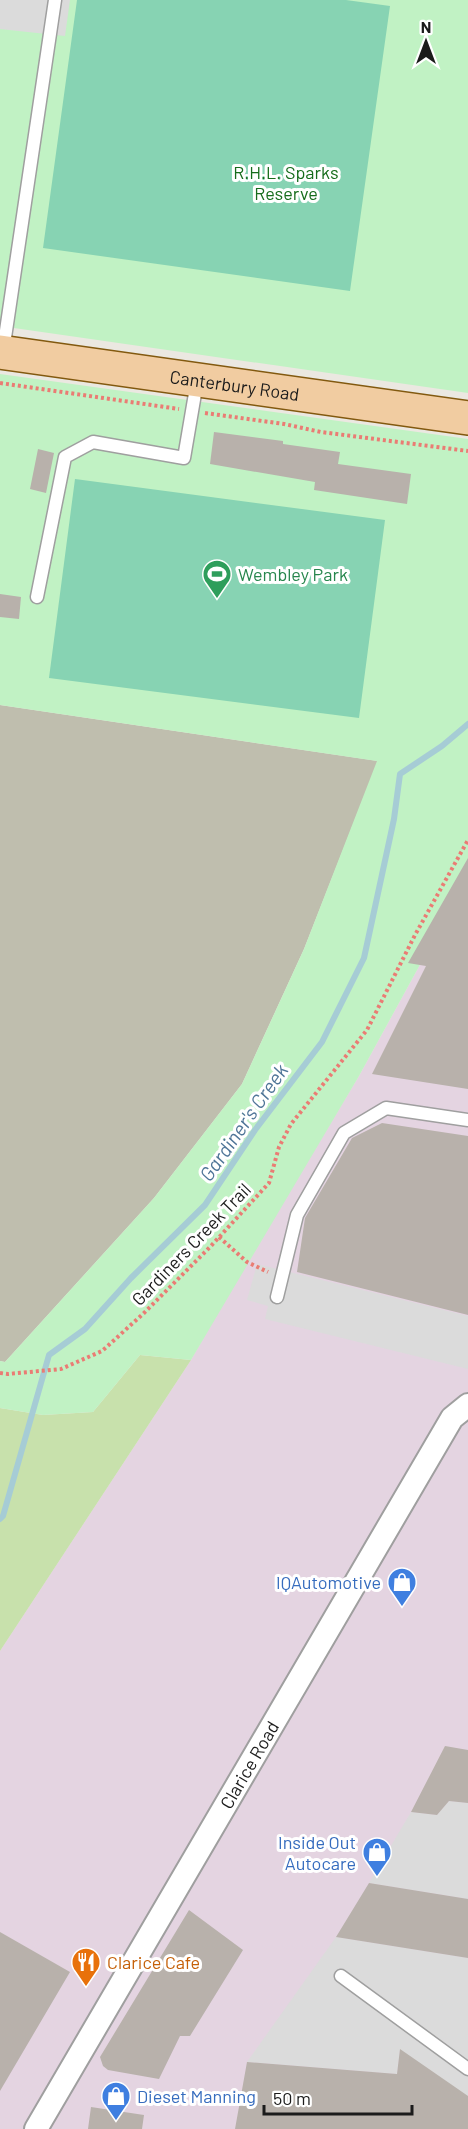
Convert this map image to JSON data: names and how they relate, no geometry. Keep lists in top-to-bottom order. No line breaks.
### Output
{"streets":{"main road":["Canterbury Road"],"street":["Clarice Road"],"path":["Gardiners Creek Trail"]},"water":["Gardiner's Creek"],"parks":["R.H.L. Sparks Reserve"],"places":{"sports":["Wembley Park"],"shop":["IQAutomotive","Inside Out Autocare","Dieset Manning"],"restaurant":["Clarice Cafe"]},"scale_bar":"50 m","north":"top"}
